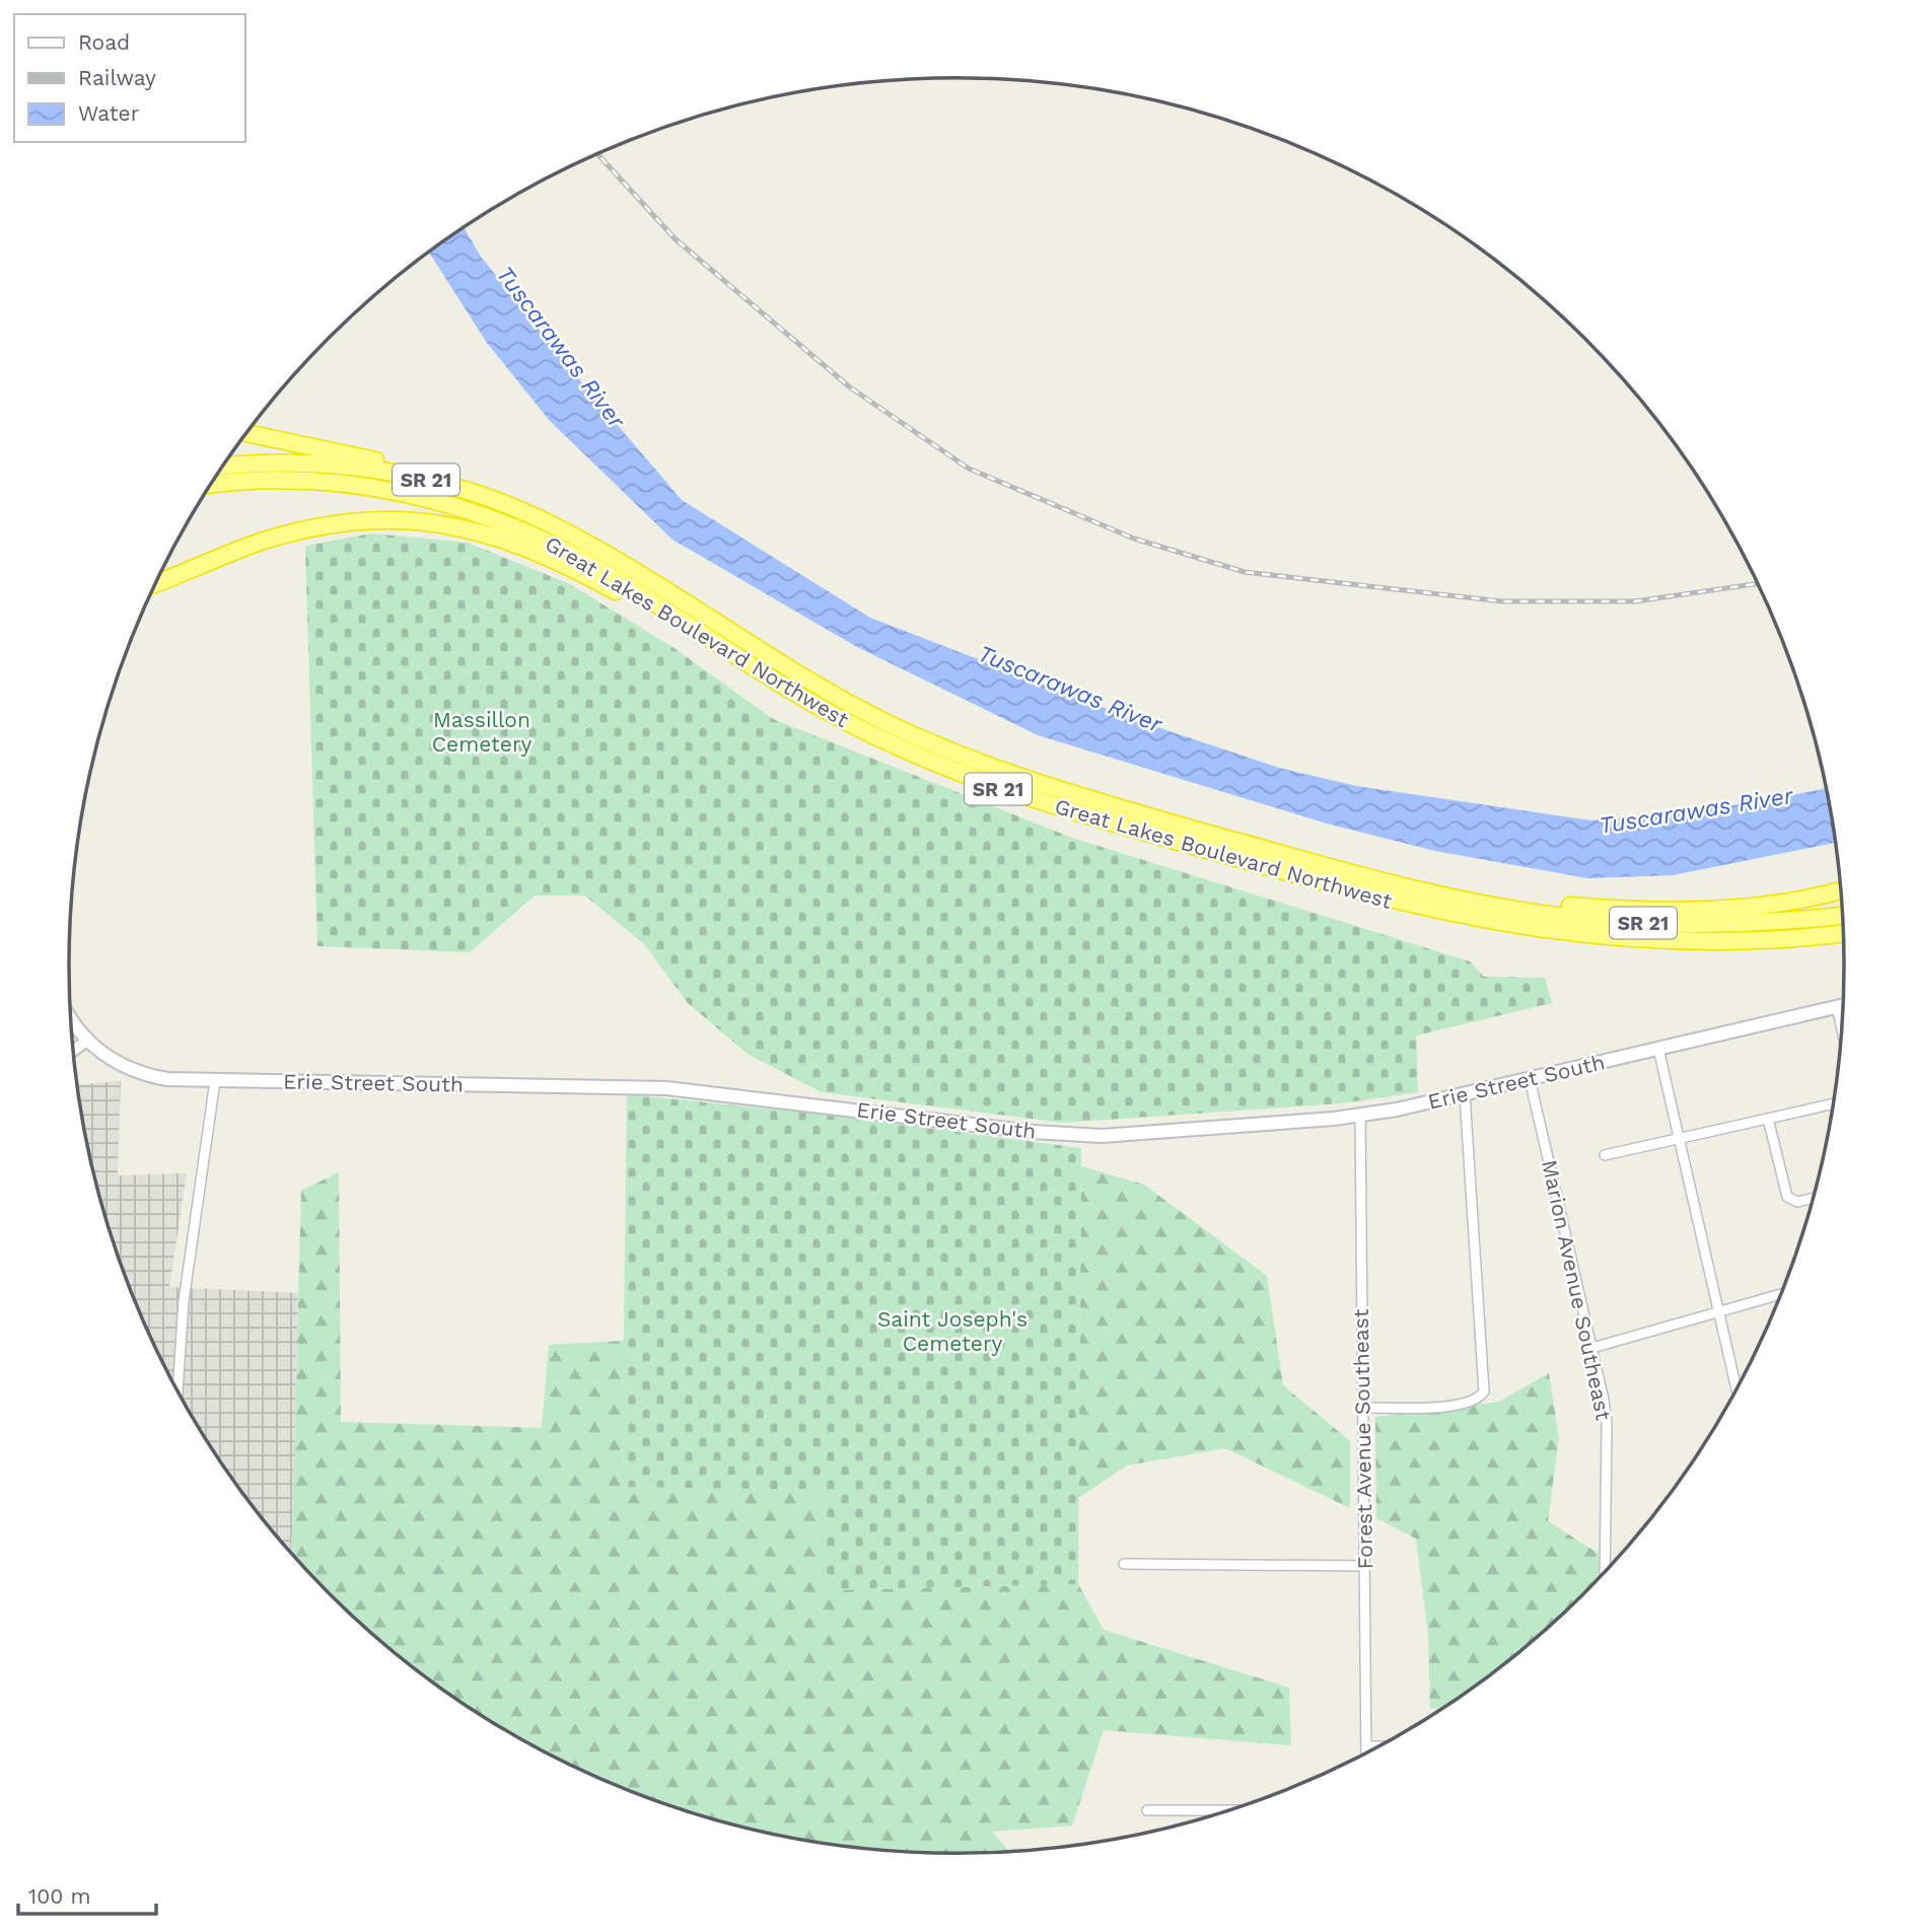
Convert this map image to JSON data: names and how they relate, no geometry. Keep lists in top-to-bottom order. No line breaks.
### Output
{"streets":{"highway":["SR 21","Great Lakes Boulevard Northwest"],"main road":["Erie Street South"],"street":["Marion Avenue Southeast","Forest Avenue Southeast"]},"crossings":[["Erie Street South","Marion Avenue Southeast"],["Erie Street South","Forest Avenue Southeast"]],"water":["Tuscarawas River"],"parks":["Massillon Cemetery","Saint Joseph's Cemetery"],"legend":["Road","Railway","Water"],"scale_bar":"100 m"}
